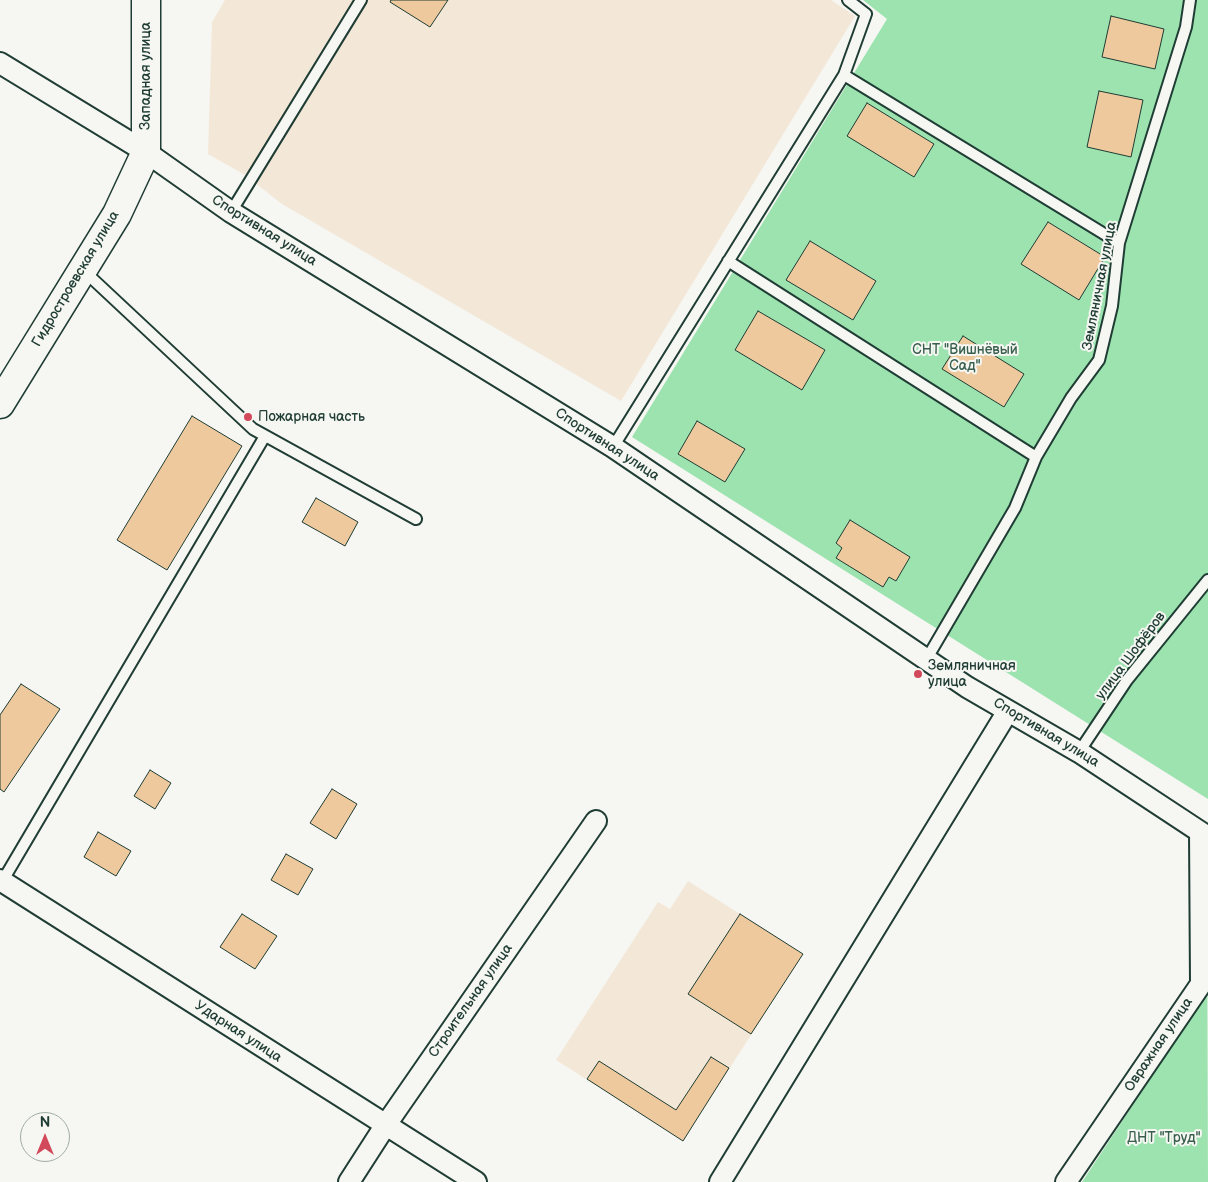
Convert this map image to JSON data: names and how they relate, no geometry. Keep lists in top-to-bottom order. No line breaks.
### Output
{"streets":{"street":["Западная улица","Спортивная улица","Гидростроевская улица","Строительная улица","Ударная улица","Овражная улица"],"lane":["Земляничная улица","улица Шофёров"]},"crossings":[["Западная улица","Спортивная улица"],["Западная улица","Гидростроевская улица"],["Спортивная улица","Гидростроевская улица"],["Спортивная улица","Земляничная улица"],["Спортивная улица","улица Шофёров"],["Спортивная улица","Овражная улица"],["Строительная улица","Ударная улица"]],"parks":["СНТ \"Вишнёвый Сад\"","ДНТ \"Труд\""],"places":["Пожарная часть","Земляничная улица"],"north":"top"}
